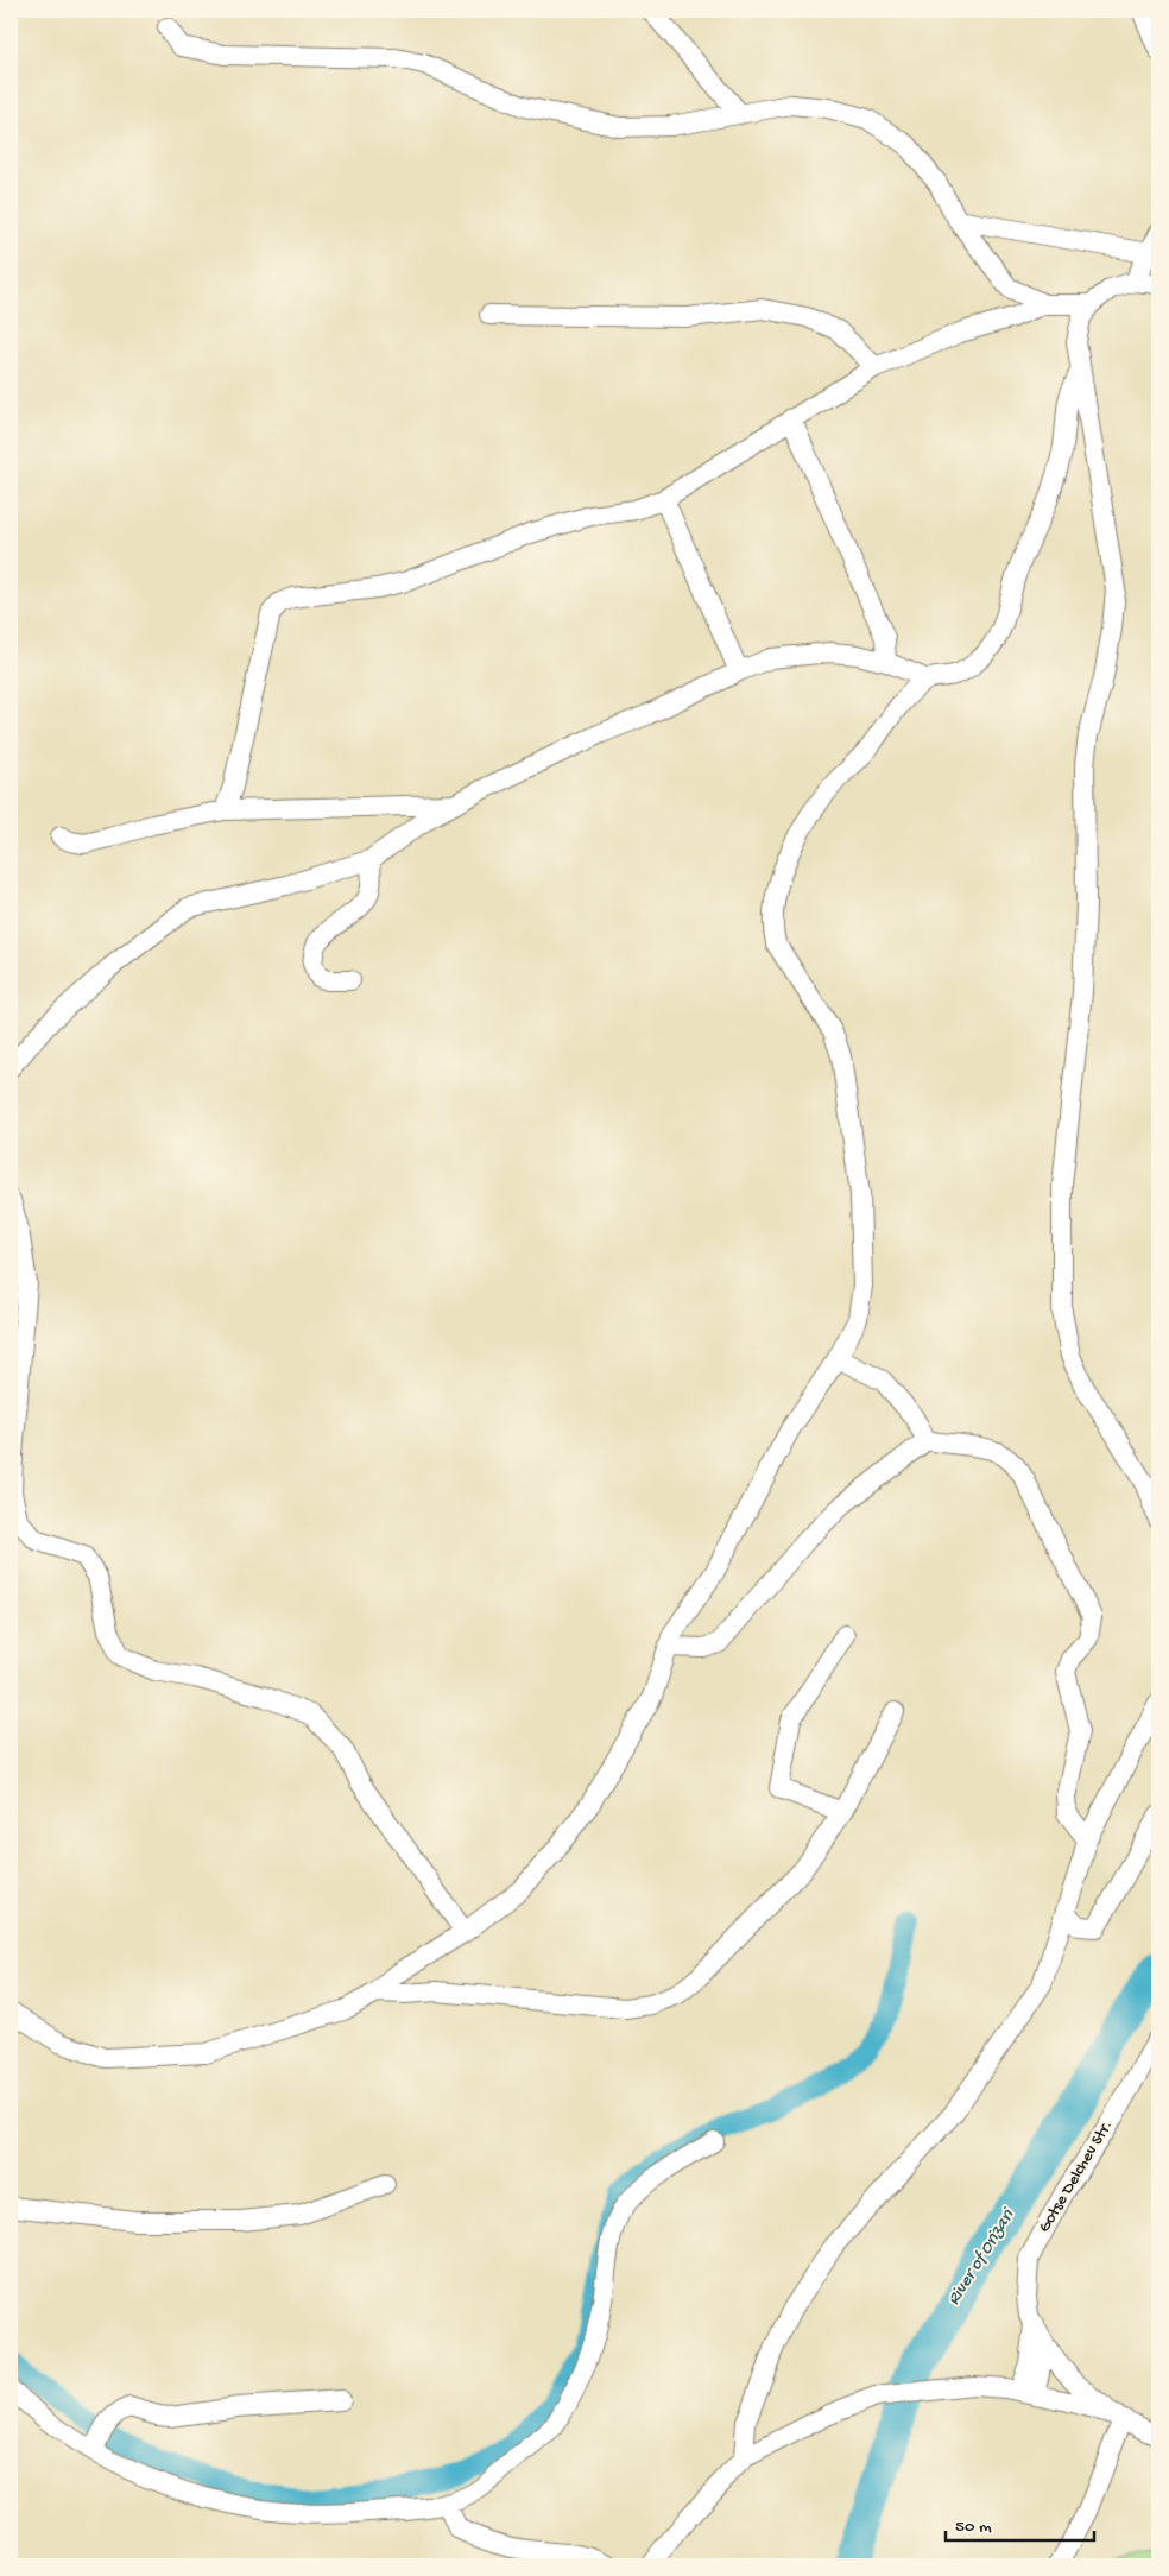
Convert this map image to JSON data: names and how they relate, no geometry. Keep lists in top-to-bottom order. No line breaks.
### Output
{"streets":{"street":["Gotse Delchev Str."]},"water":["River of Orizari"],"scale_bar":"50 m"}
